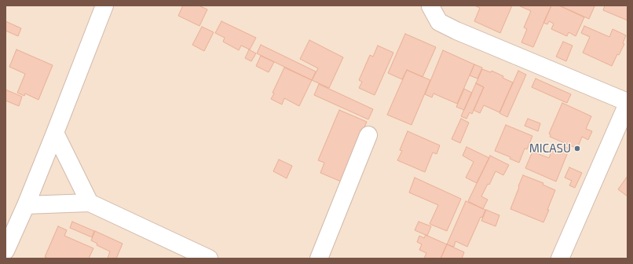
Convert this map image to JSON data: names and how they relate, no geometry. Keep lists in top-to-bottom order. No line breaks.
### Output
{"places":["MICASU"]}
